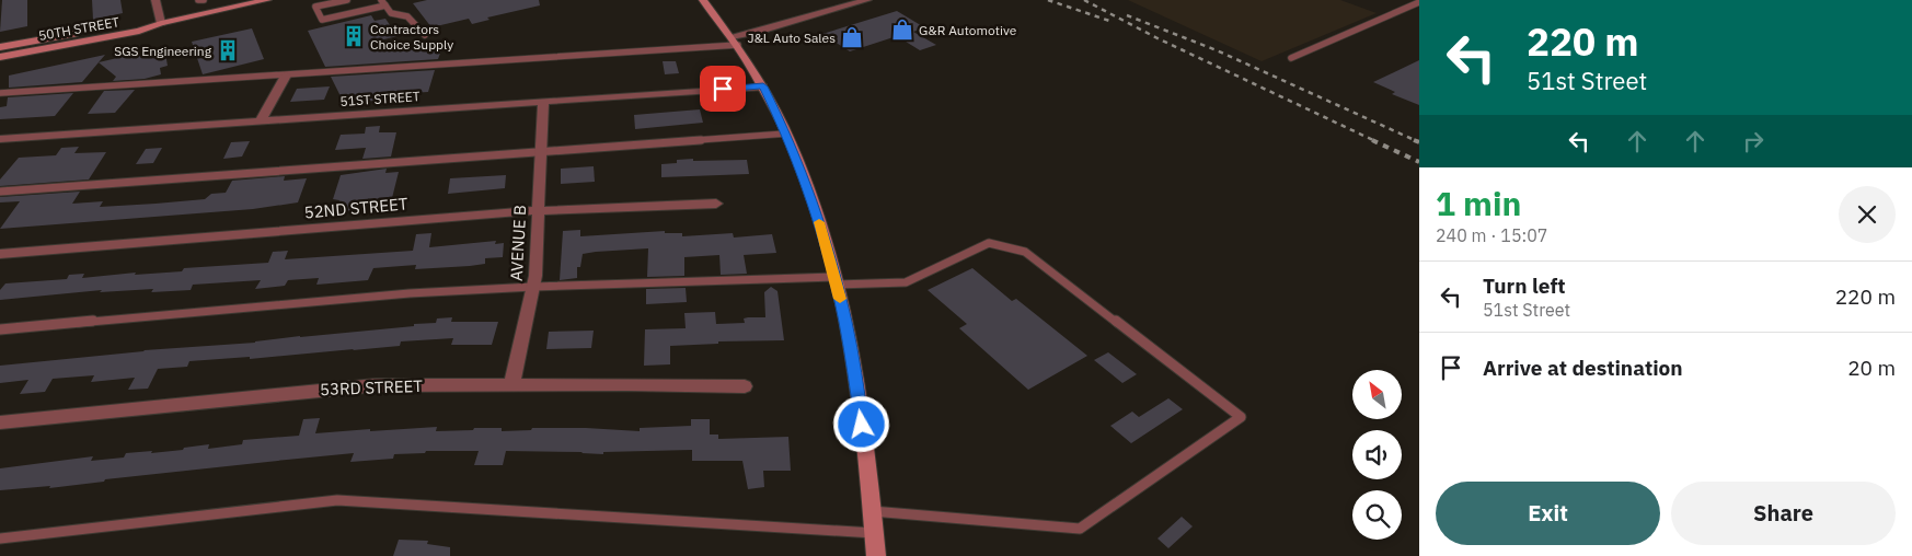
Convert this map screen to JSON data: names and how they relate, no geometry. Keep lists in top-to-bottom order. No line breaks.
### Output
{"streets":{"main road":["50TH STREET"],"street":["51ST STREET","52ND STREET","AVENUE B","53RD STREET"]},"crossings":[["51ST STREET","AVENUE B"],["52ND STREET","AVENUE B"],["AVENUE B","53RD STREET"]],"places":{"shop":["G&R Automotive","J&L Auto Sales"],"building":["Contractors Choice Supply","SGS Engineering"]},"north":"top left","page":{"turn":["220 m","51st Street"],"heading":["1 min","240 m · 15:07"],"list":[{"name":"Turn left","note":"51st Street","value":"220 m"},{"name":"Arrive at destination","value":"20 m"}],"buttons":["Exit","Share"]}}
